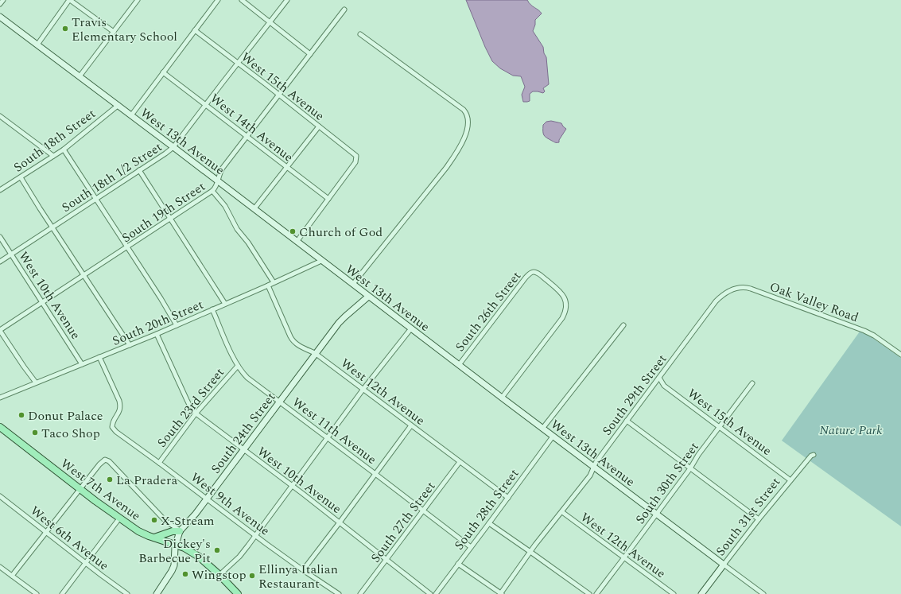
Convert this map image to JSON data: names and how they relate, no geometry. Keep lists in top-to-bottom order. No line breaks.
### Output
{"streets":{"main road":["West 7th Avenue"],"street":["West 15th Avenue","West 14th Avenue","South 18th Street","West 13th Avenue","South 18th 1/2 Street","South 19th Street","West 10th Avenue","Oak Valley Road","South 26th Street","South 20th Street","West 12th Avenue","South 29th Street","South 23rd Street","West 11th Avenue","South 24th Street","South 30th Street","West 9th Avenue","South 28th Street","South 31st Street","South 27th Street","West 6th Avenue"]},"crossings":[["West 15th Avenue","West 14th Avenue"],["West 15th Avenue","South 18th 1/2 Street"],["West 15th Avenue","South 19th Street"],["West 15th Avenue","South 29th Street"],["West 15th Avenue","South 30th Street"],["West 15th Avenue","South 31st Street"],["West 14th Avenue","South 18th 1/2 Street"],["West 14th Avenue","South 19th Street"],["South 18th Street","West 13th Avenue"],["West 13th Avenue","South 18th 1/2 Street"],["West 13th Avenue","South 19th Street"],["West 13th Avenue","South 26th Street"],["West 13th Avenue","South 20th Street"],["West 13th Avenue","South 29th Street"],["West 13th Avenue","South 24th Street"],["West 13th Avenue","South 30th Street"],["West 13th Avenue","South 28th Street"],["West 13th Avenue","South 31st Street"],["South 18th 1/2 Street","West 10th Avenue"],["South 19th Street","West 10th Avenue"],["West 10th Avenue","South 20th Street"],["West 10th Avenue","South 23rd Street"],["West 10th Avenue","South 24th Street"],["West 10th Avenue","South 27th Street"],["Oak Valley Road","South 29th Street"],["South 20th Street","West 12th Avenue"],["South 20th Street","West 11th Avenue"],["South 20th Street","West 9th Avenue"],["West 12th Avenue","South 29th Street"],["West 12th Avenue","South 24th Street"],["West 12th Avenue","South 30th Street"],["West 12th Avenue","South 28th Street"],["West 12th Avenue","South 27th Street"],["South 23rd Street","West 11th Avenue"],["South 23rd Street","West 9th Avenue"],["West 11th Avenue","South 24th Street"],["West 11th Avenue","South 28th Street"],["West 11th Avenue","South 27th Street"],["South 24th Street","West 7th Avenue"],["South 24th Street","West 9th Avenue"]],"parks":["Nature Park"],"places":["Travis Elementary School","Church of God","Donut Palace","Taco Shop","La Pradera","X-Stream","Dickey's Barbecue Pit","Wingstop","Ellinya Italian Restaurant"]}
